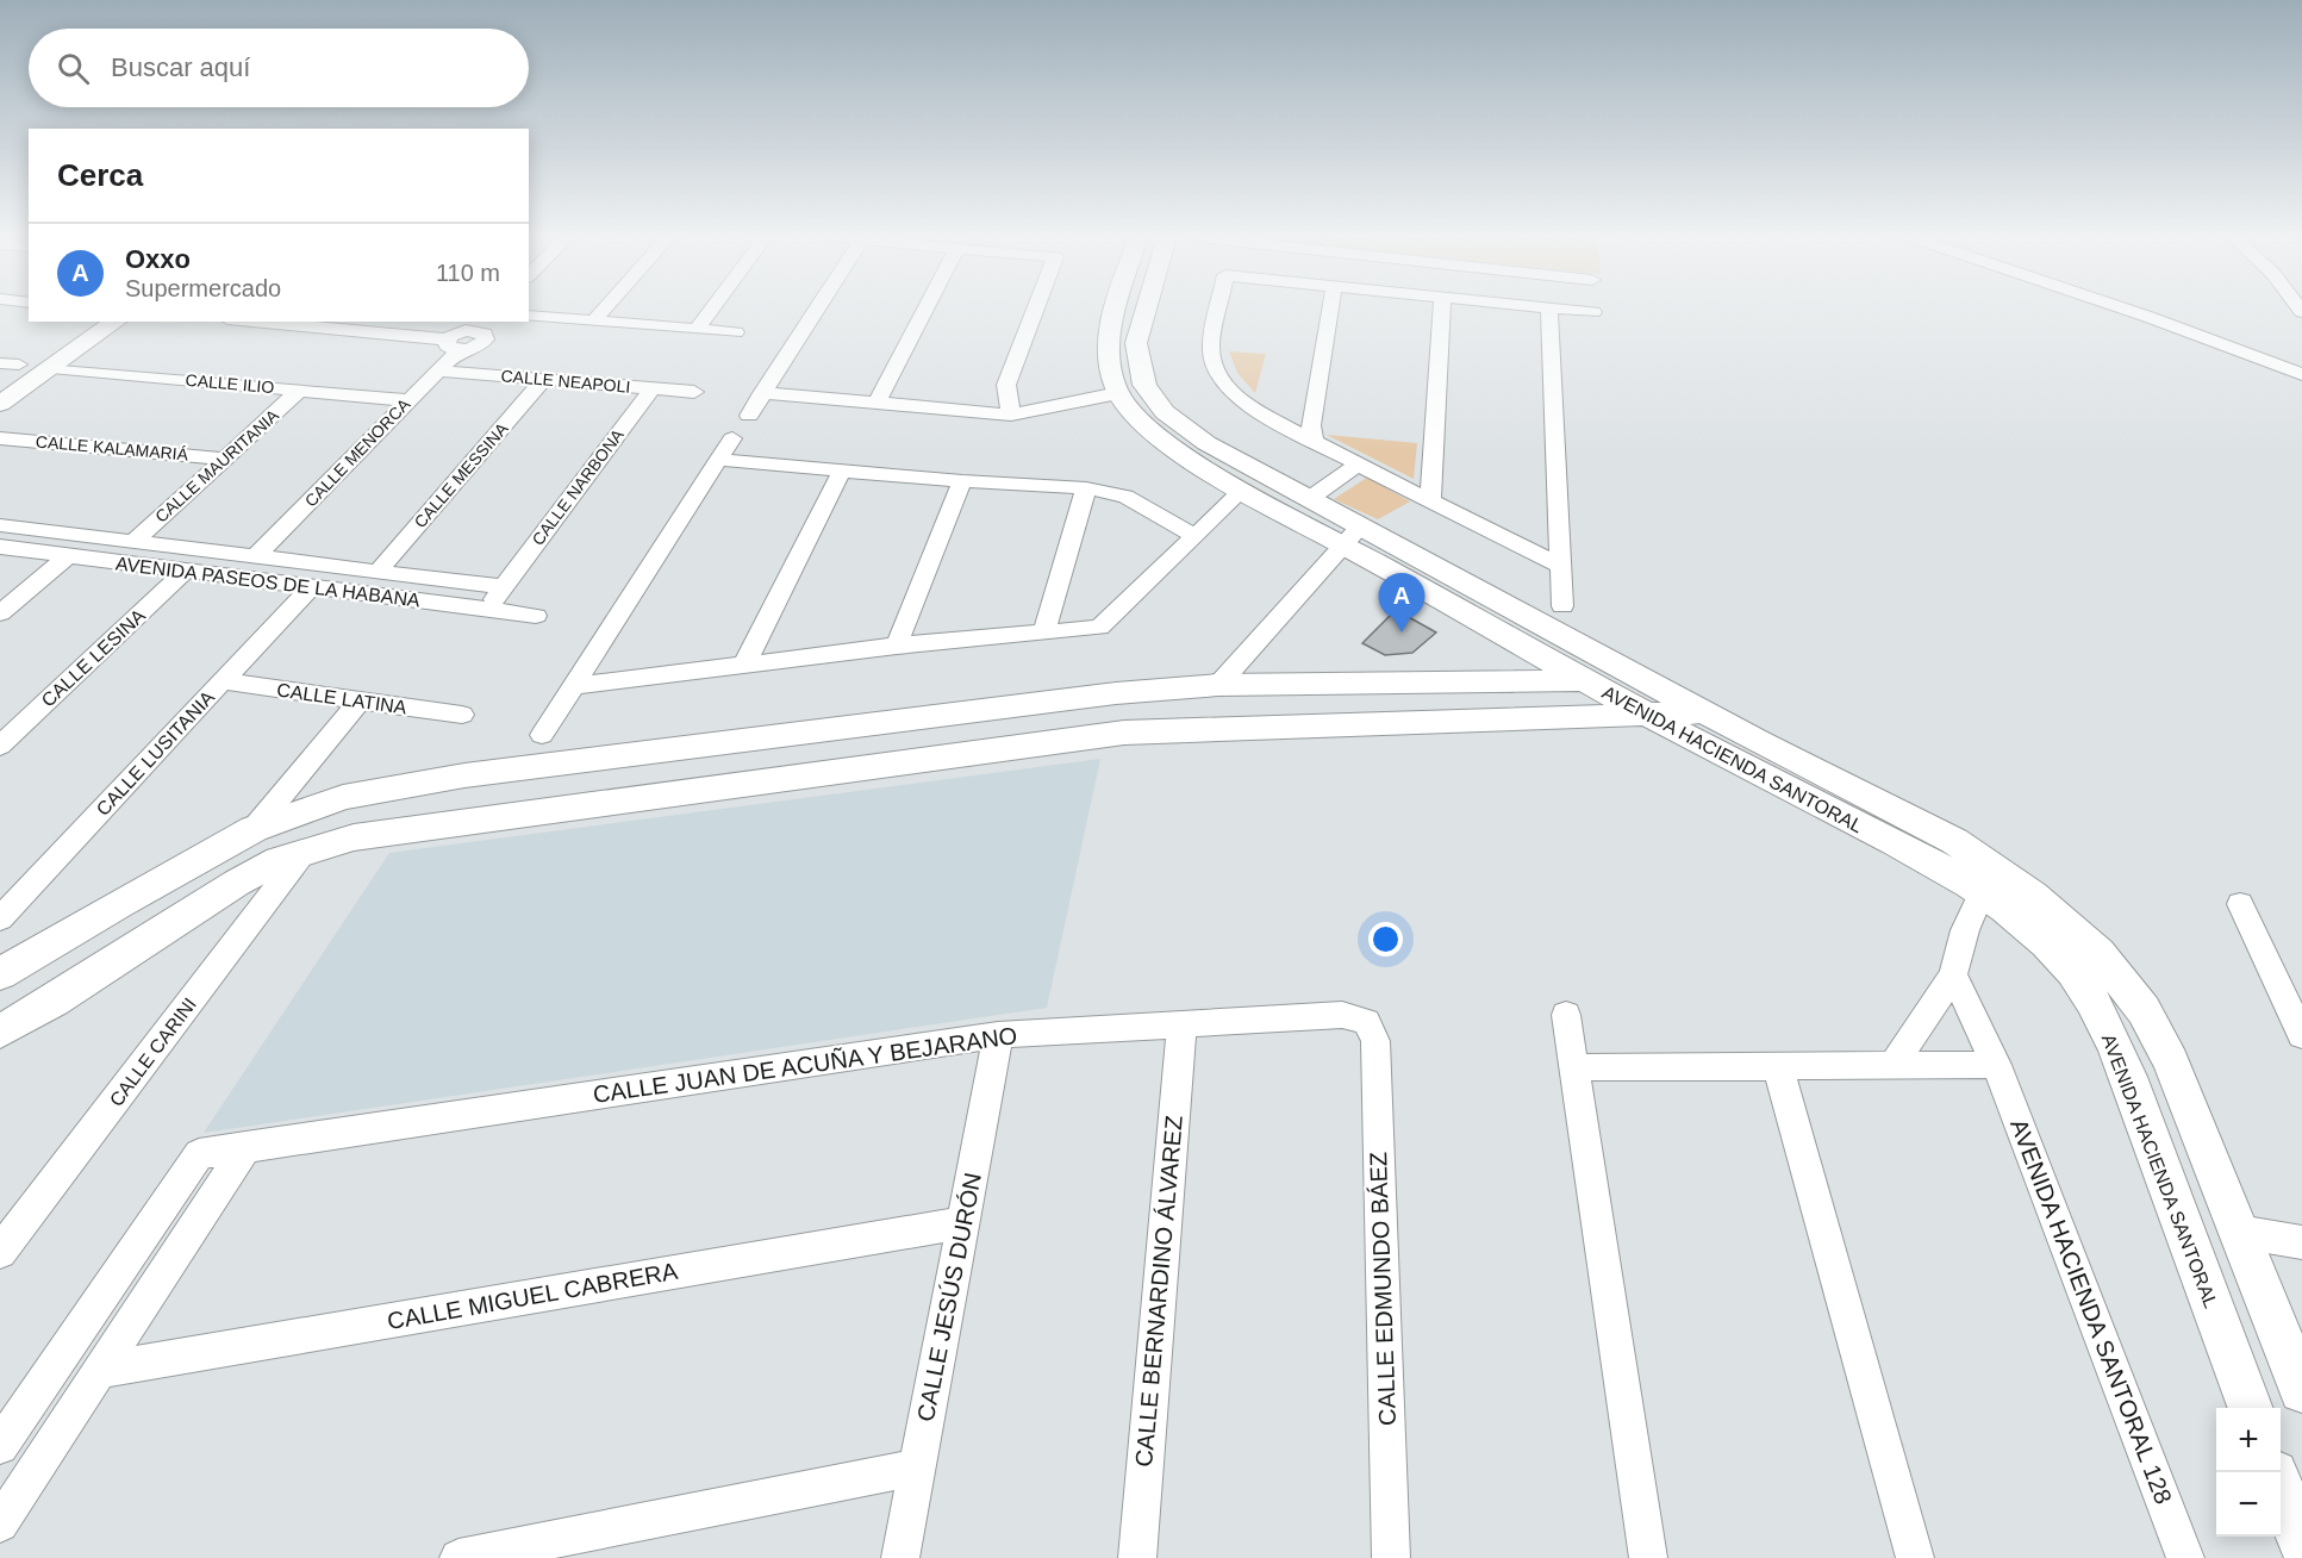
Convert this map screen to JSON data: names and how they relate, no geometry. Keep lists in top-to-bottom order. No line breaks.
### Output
{"streets":{"street":["CALLE NEAPOLI","CALLE ILIO","CALLE KALAMARIÁ","CALLE MENORCA","CALLE MAURITANIA","CALLE MESSINA","CALLE NARBONA","AVENIDA PASEOS DE LA HABANA","CALLE LESINA","CALLE LATINA","CALLE LUSITANIA","AVENIDA HACIENDA SANTORAL","CALLE CARINI","CALLE JUAN DE ACUÑA Y BEJARANO","CALLE EDMUNDO BÁEZ","CALLE BERNARDINO ÁLVAREZ","CALLE MIGUEL CABRERA","CALLE JESÚS DURÓN","AVENIDA HACIENDA SANTORAL 128"]},"crossings":[["CALLE NEAPOLI","CALLE MENORCA"],["CALLE NEAPOLI","CALLE MESSINA"],["CALLE NEAPOLI","CALLE NARBONA"],["CALLE ILIO","CALLE MENORCA"],["CALLE ILIO","CALLE MAURITANIA"],["CALLE KALAMARIÁ","CALLE MAURITANIA"],["CALLE MENORCA","AVENIDA PASEOS DE LA HABANA"],["CALLE MAURITANIA","AVENIDA PASEOS DE LA HABANA"],["CALLE MESSINA","AVENIDA PASEOS DE LA HABANA"],["CALLE NARBONA","AVENIDA PASEOS DE LA HABANA"],["AVENIDA PASEOS DE LA HABANA","CALLE LESINA"],["AVENIDA PASEOS DE LA HABANA","CALLE LUSITANIA"],["CALLE LATINA","CALLE LUSITANIA"],["CALLE JUAN DE ACUÑA Y BEJARANO","CALLE EDMUNDO BÁEZ"],["CALLE JUAN DE ACUÑA Y BEJARANO","CALLE BERNARDINO ÁLVAREZ"],["CALLE JUAN DE ACUÑA Y BEJARANO","CALLE JESÚS DURÓN"],["CALLE MIGUEL CABRERA","CALLE JESÚS DURÓN"]],"page":{"search":"Buscar aquí","heading":"Cerca","list":[{"mark":"A","name":"Oxxo","note":"Supermercado","value":"110 m"}],"pins":"A","map_buttons":["+","−"]}}
